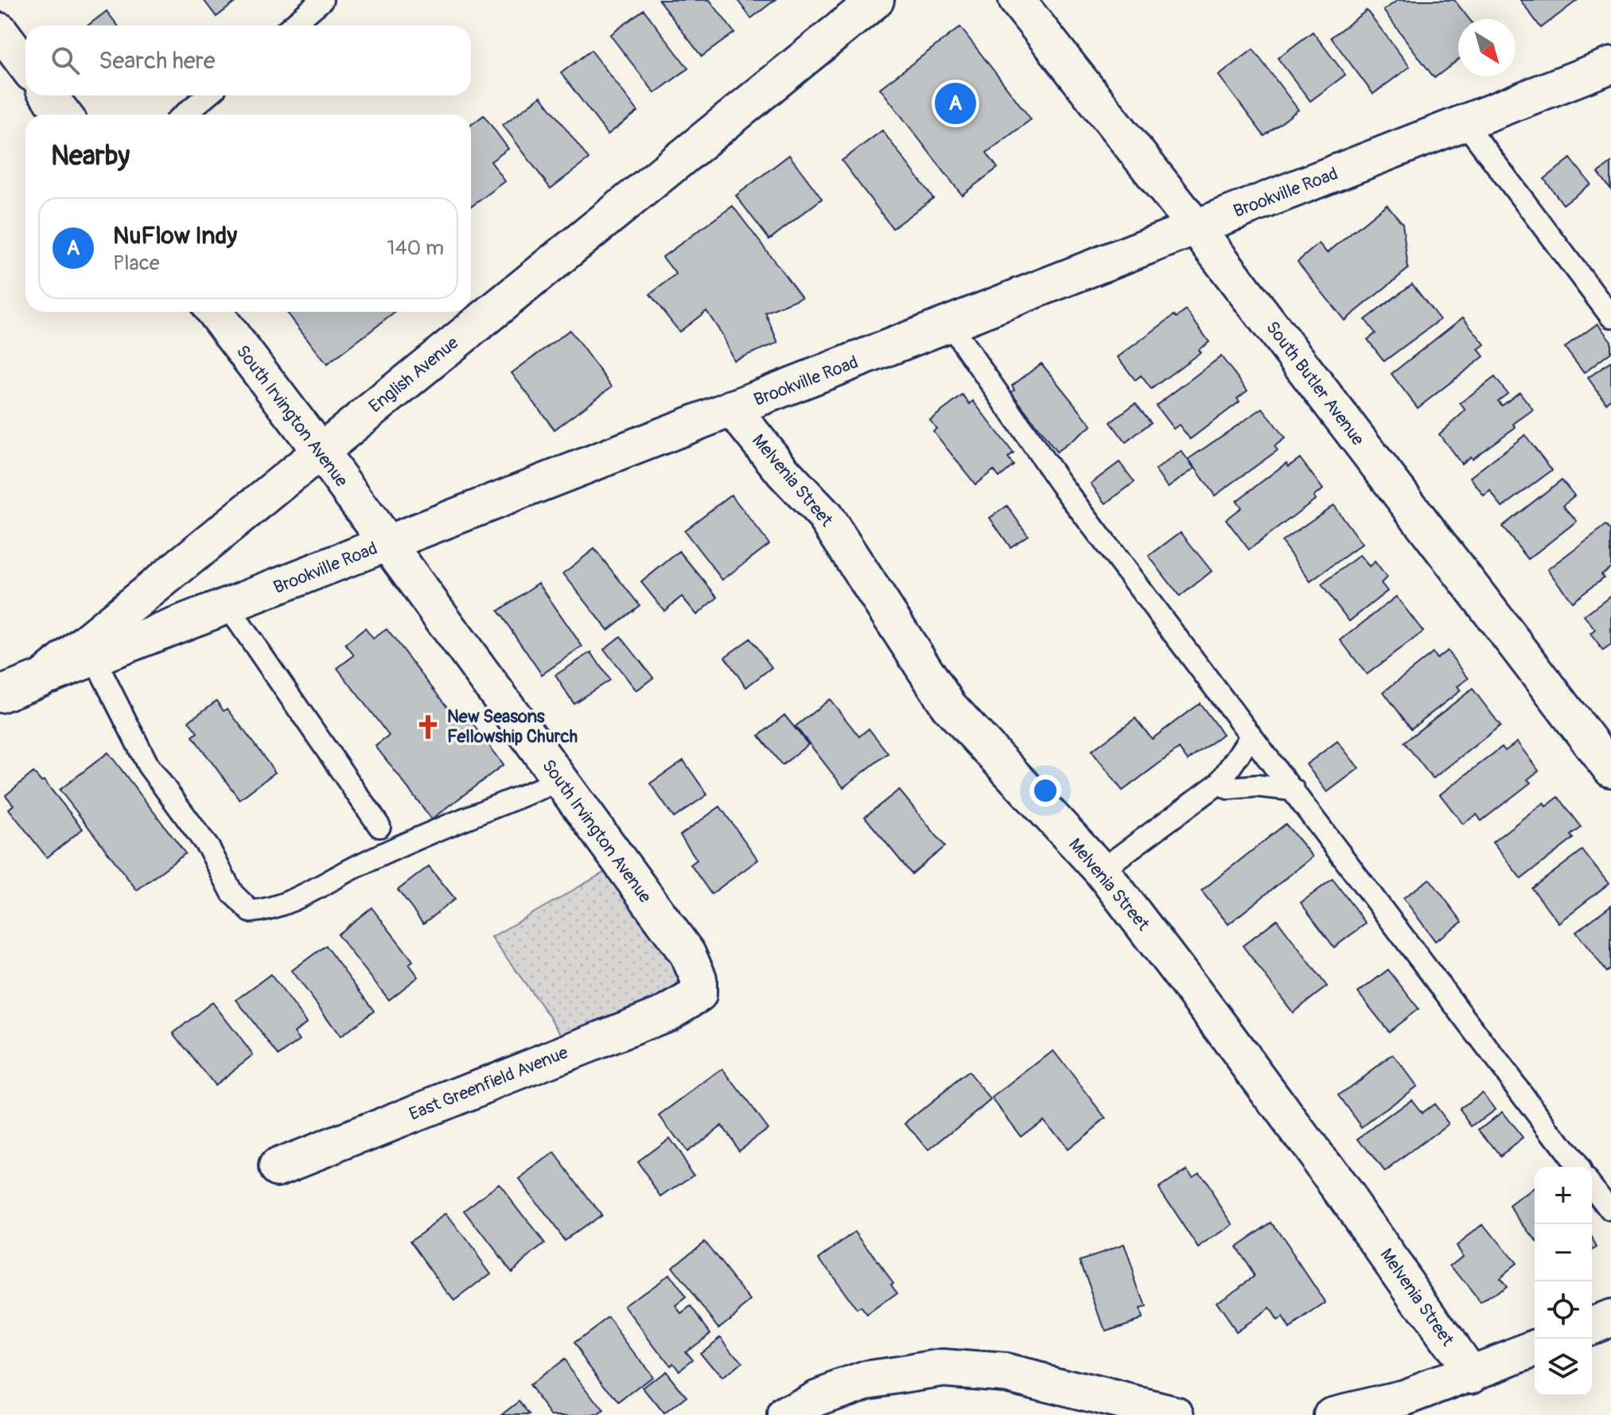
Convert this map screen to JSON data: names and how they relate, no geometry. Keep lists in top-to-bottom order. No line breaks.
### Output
{"streets":{"street":["Brookville Road","English Avenue","South Butler Avenue","South Irvington Avenue","Melvenia Street","East Greenfield Avenue"]},"crossings":[["Brookville Road","English Avenue"],["Brookville Road","South Butler Avenue"],["Brookville Road","South Irvington Avenue"],["Brookville Road","Melvenia Street"],["English Avenue","South Irvington Avenue"],["South Irvington Avenue","East Greenfield Avenue"]],"places":{"church":["New Seasons Fellowship Church"]},"north":"bottom right","page":{"search":"Search here","pins":"A","heading":"Nearby","list":[{"mark":"A","name":"NuFlow Indy","note":"Place","value":"140 m"}],"map_buttons":["+","−"]}}
